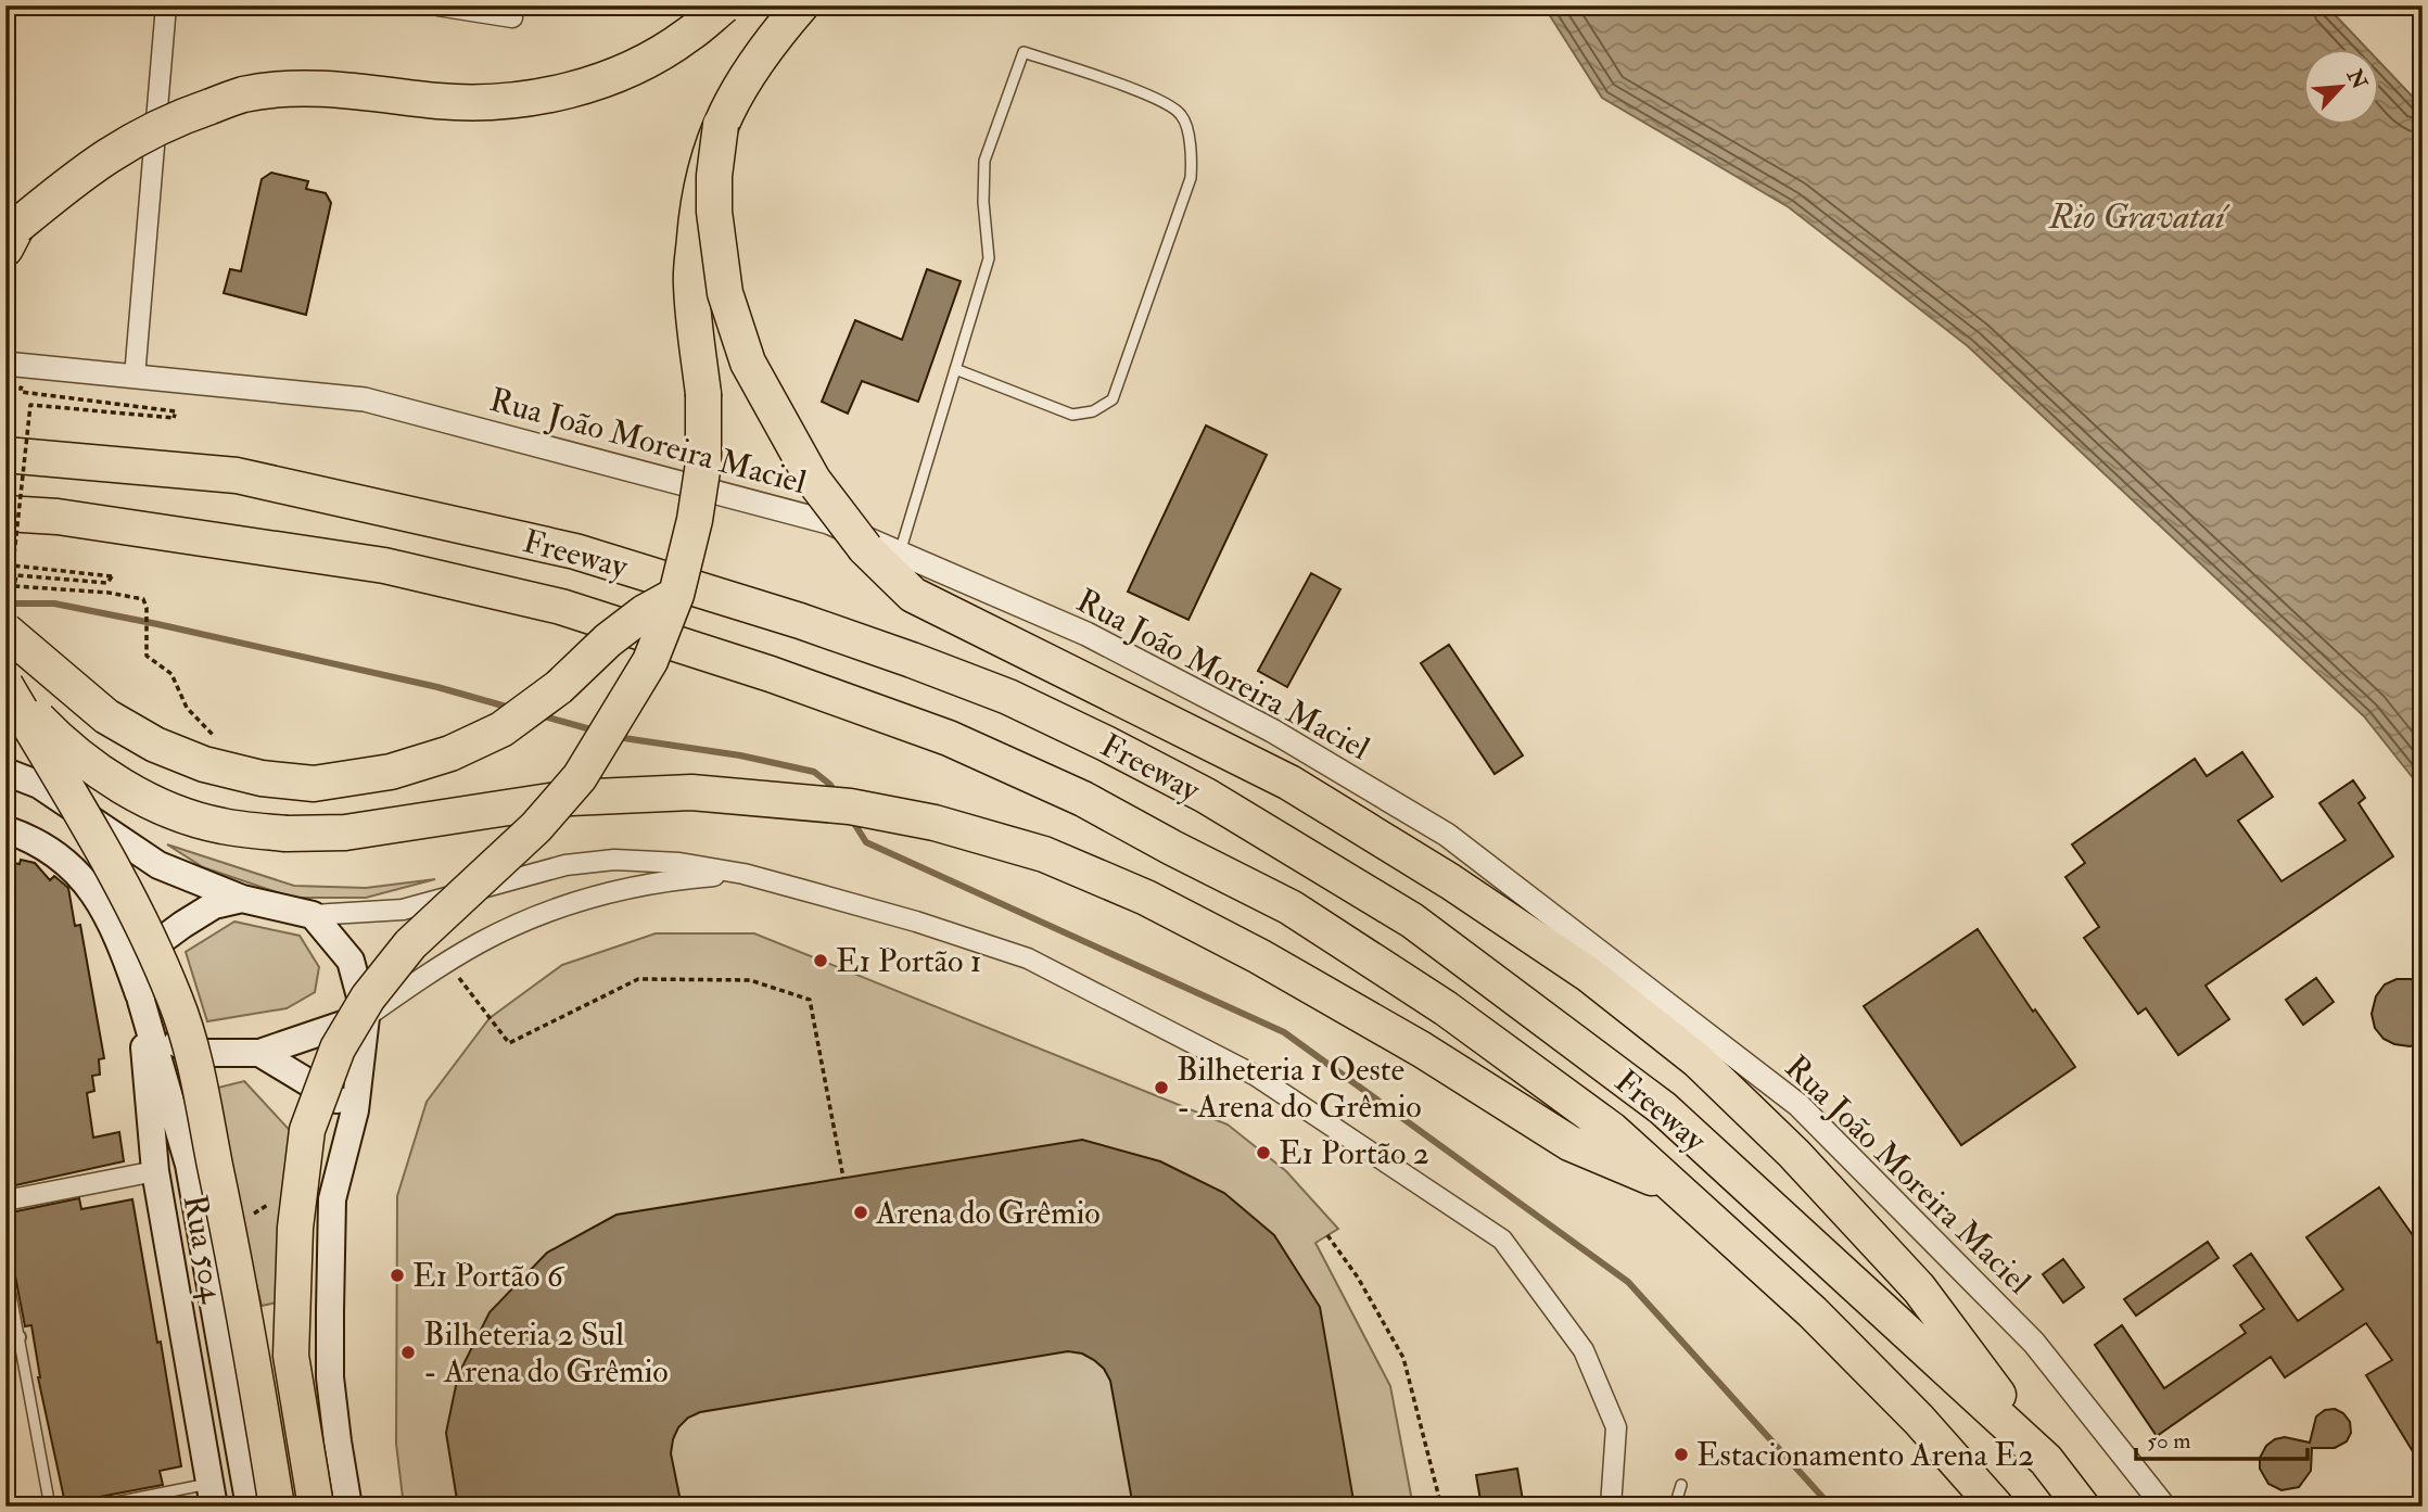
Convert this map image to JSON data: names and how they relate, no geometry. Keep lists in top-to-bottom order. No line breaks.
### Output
{"streets":{"highway":["Freeway"],"main road":["Rua 504"],"street":["Rua João Moreira Maciel"]},"water":["Rio Gravataí"],"places":["E1 Portão 1","Bilheteria 1 Oeste - Arena do Grêmio","E1 Portão 2","Arena do Grêmio","E1 Portão 6","Bilheteria 2 Sul - Arena do Grêmio","Estacionamento Arena E2"],"scale_bar":"50 m","north":"top right"}
